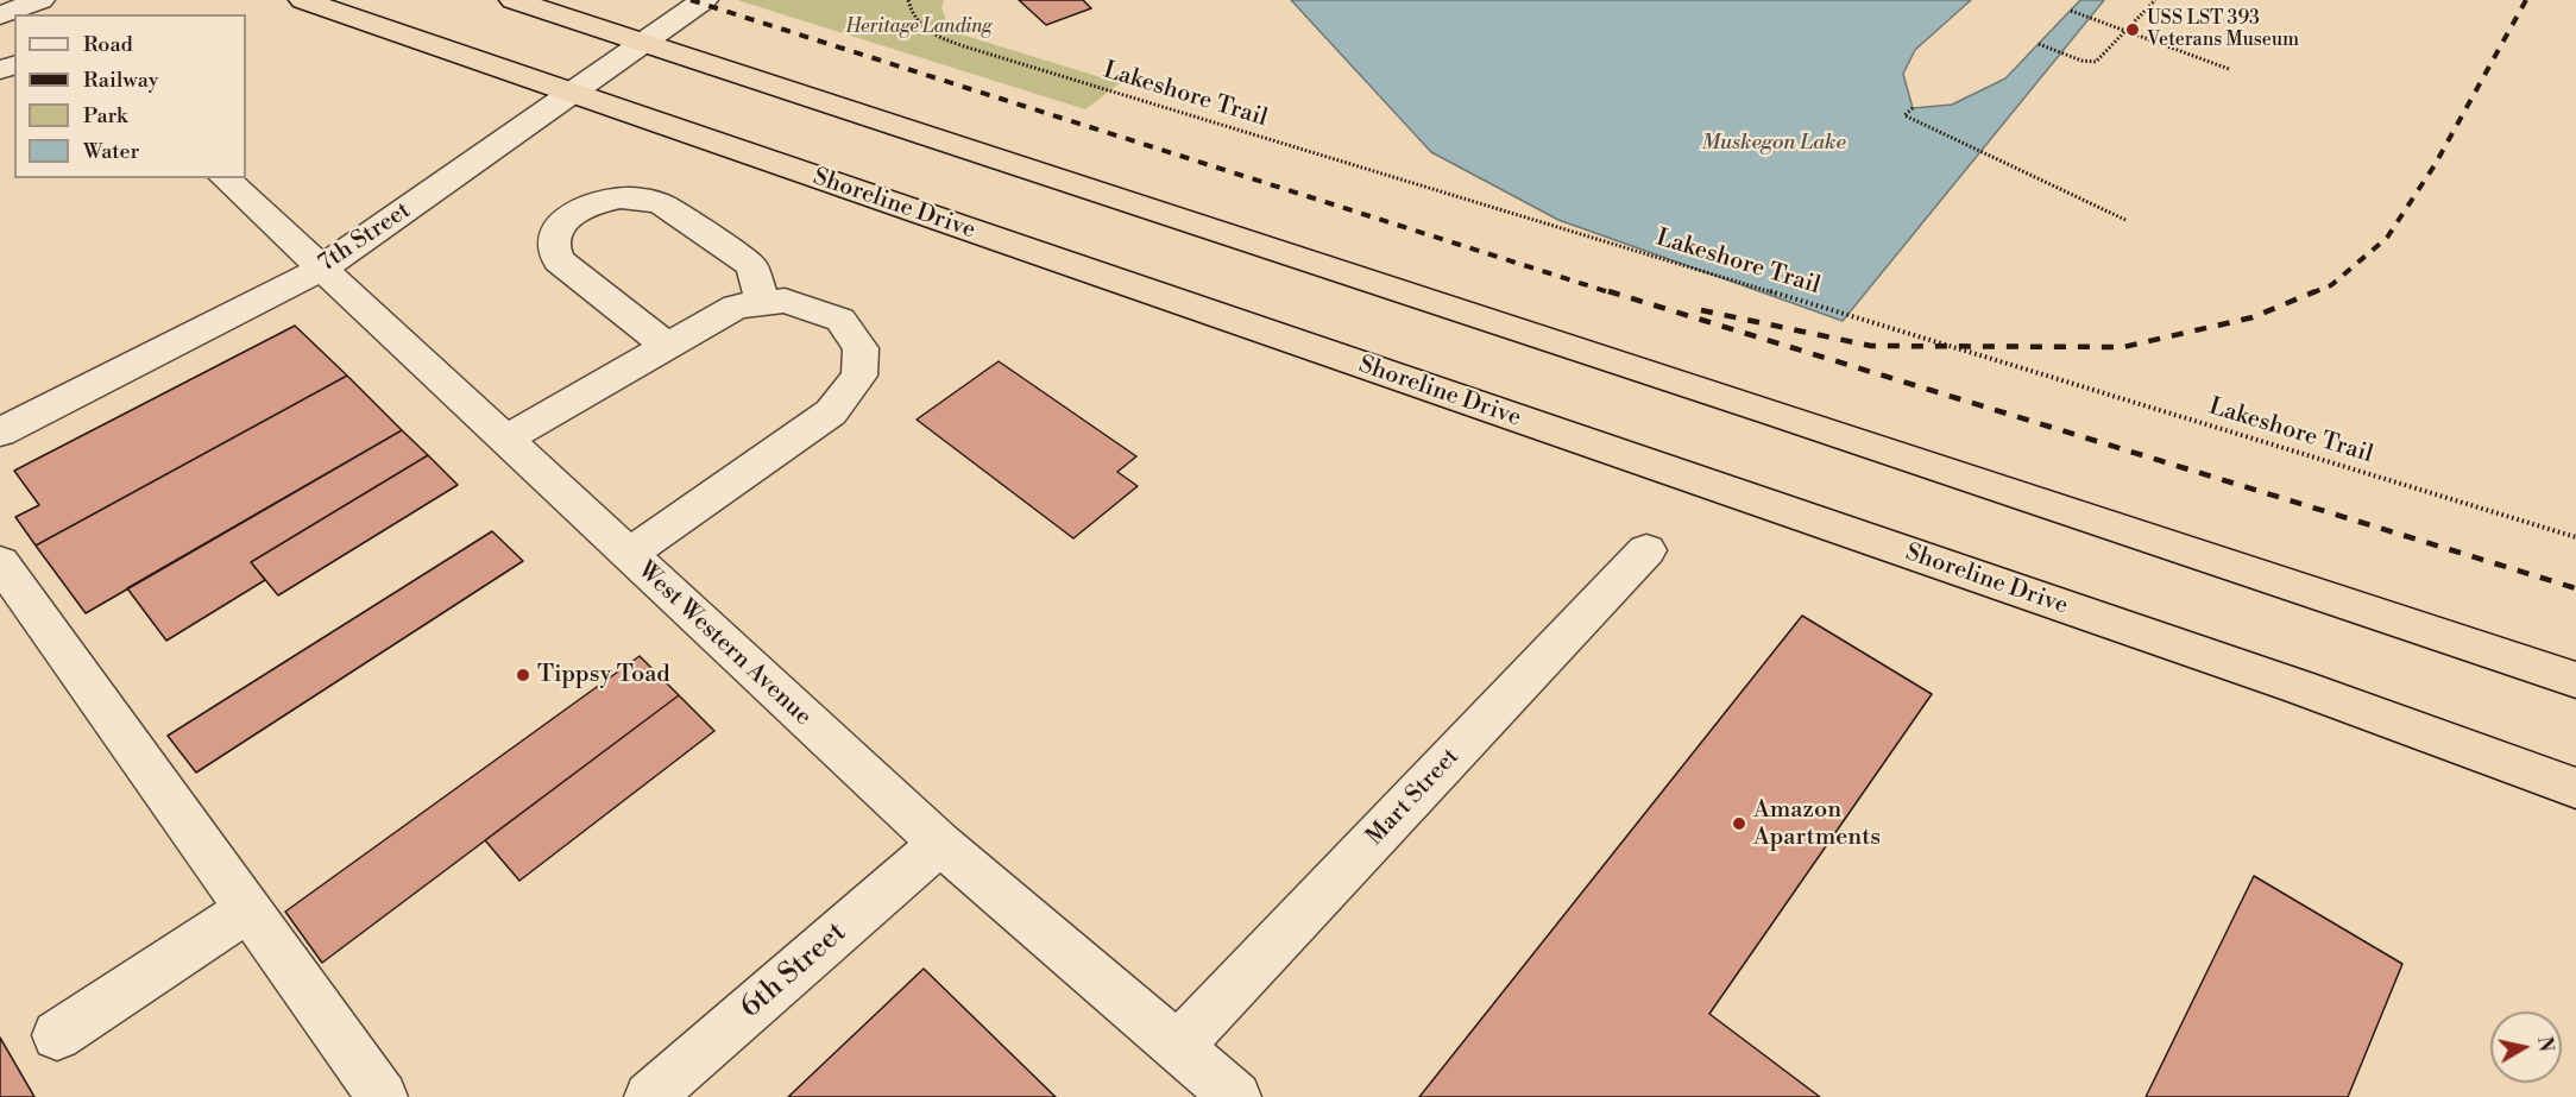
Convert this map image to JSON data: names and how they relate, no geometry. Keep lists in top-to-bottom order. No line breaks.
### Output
{"streets":{"highway":["Shoreline Drive"],"street":["7th Street","West Western Avenue","Mart Street","6th Street"],"path":["Lakeshore Trail"]},"crossings":[["Shoreline Drive","7th Street"],["7th Street","West Western Avenue"],["West Western Avenue","Mart Street"],["West Western Avenue","6th Street"]],"water":["Muskegon Lake"],"parks":["Heritage Landing"],"places":["USS LST 393 Veterans Museum","Tippsy Toad","Amazon Apartments"],"legend":["Road","Railway","Park","Water"],"north":"right"}
